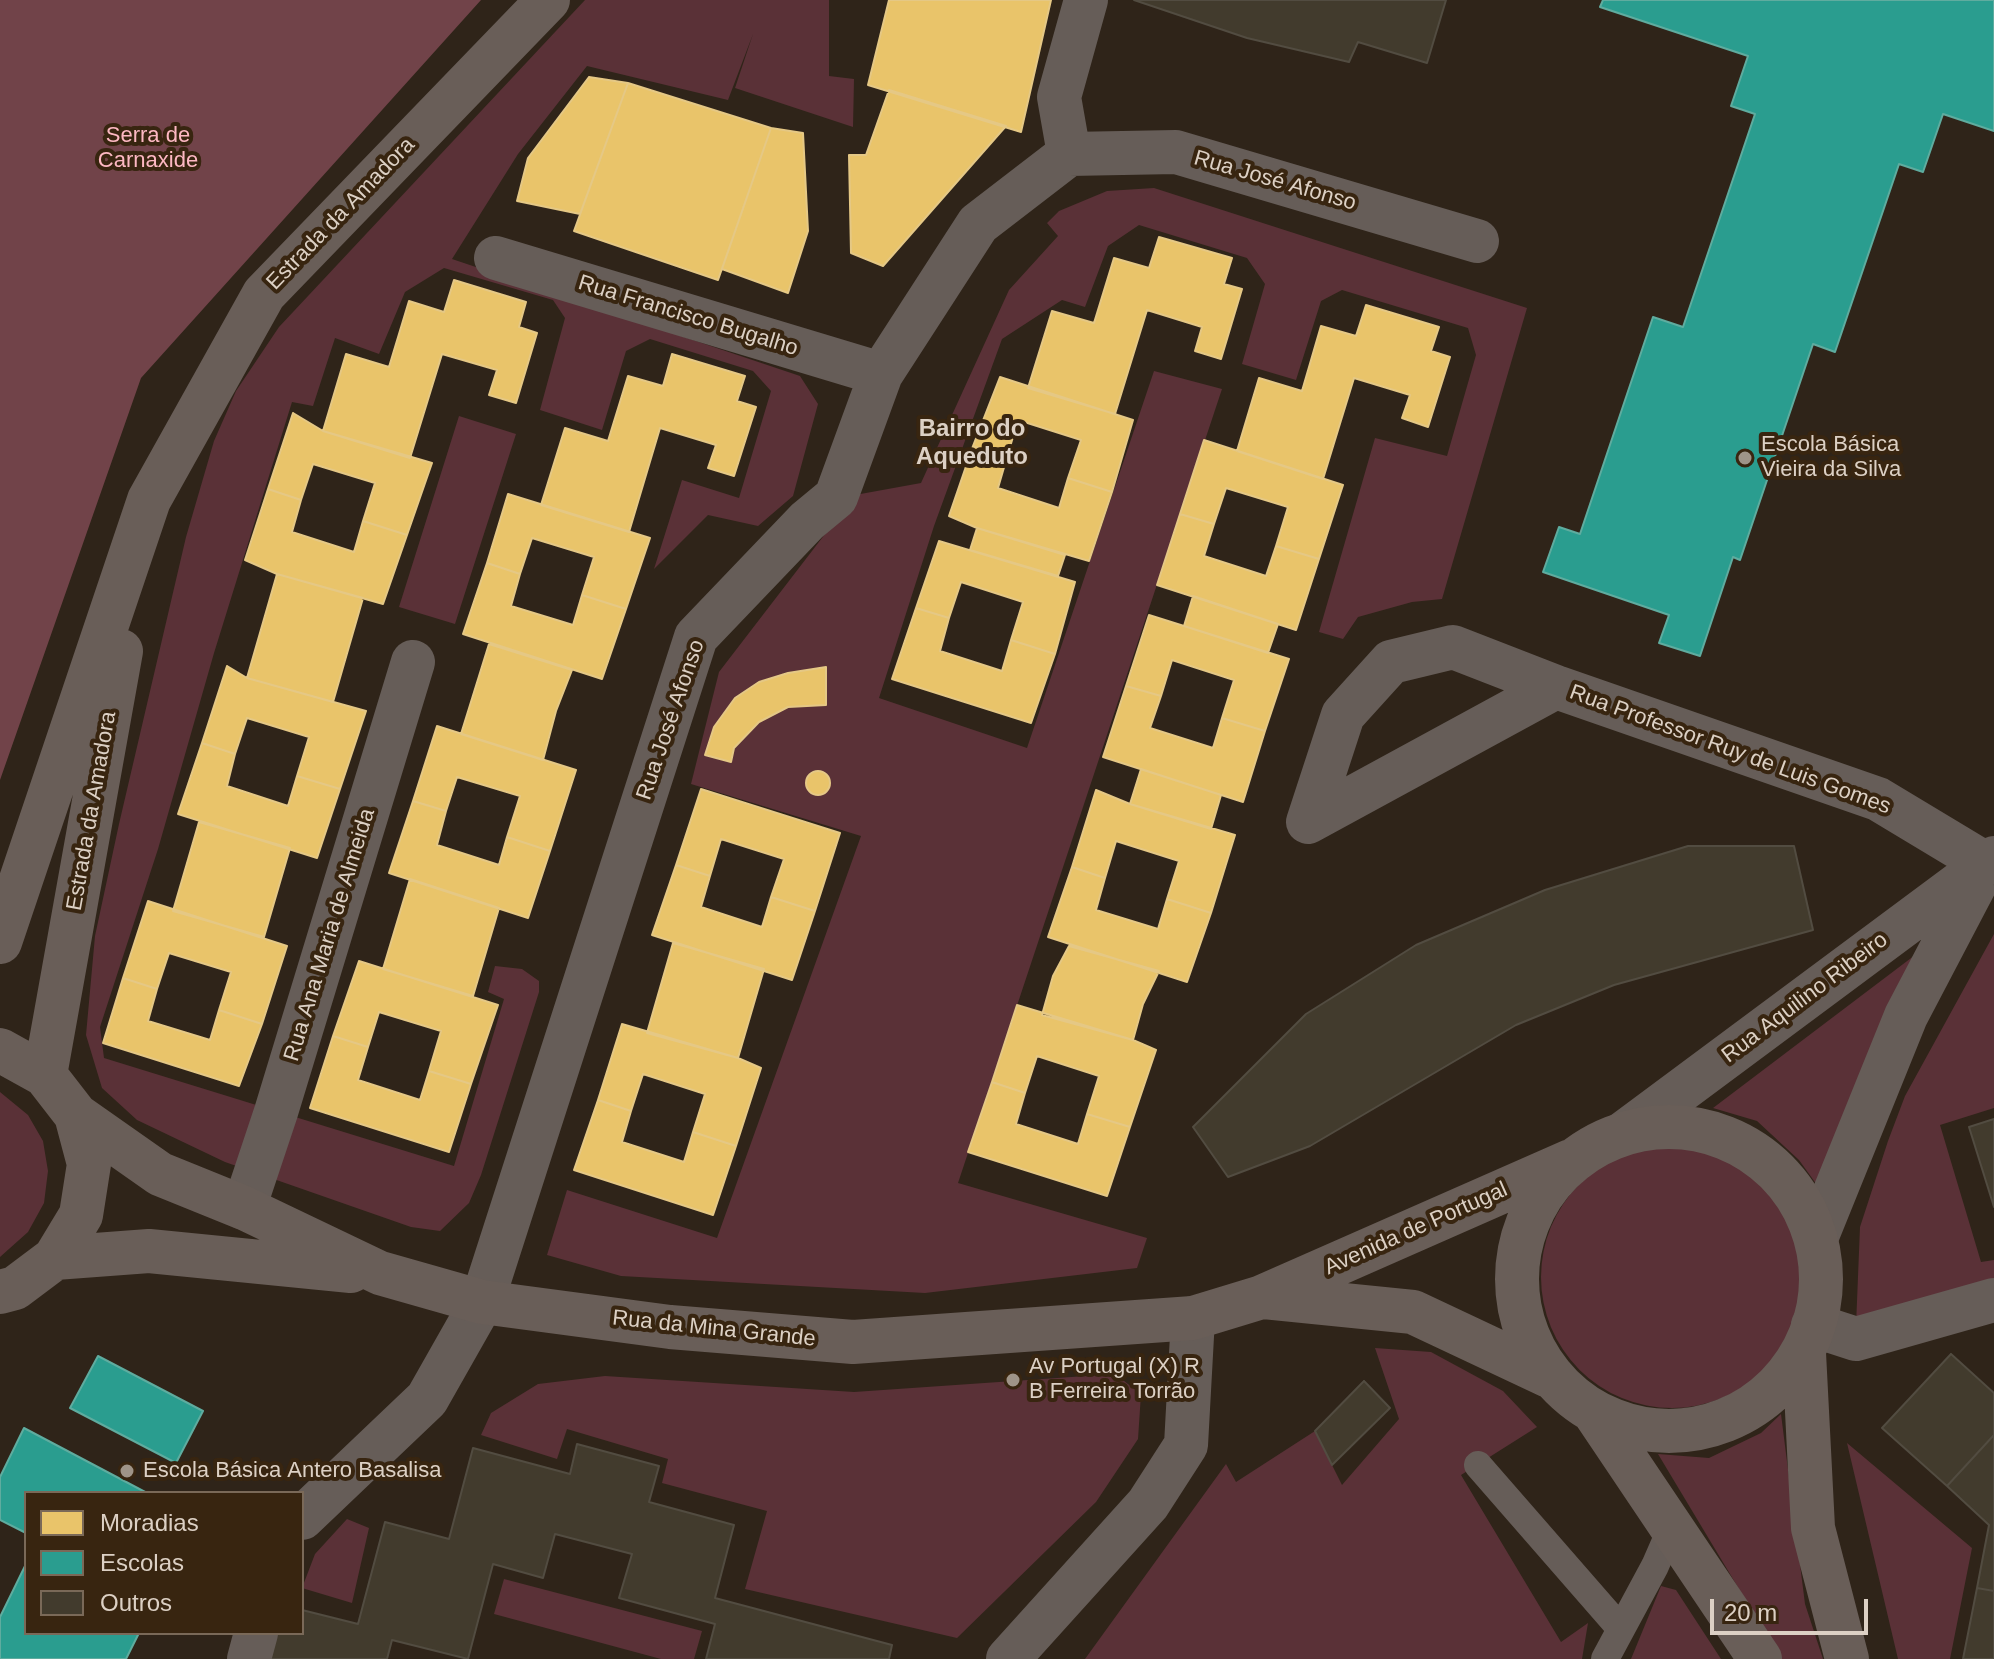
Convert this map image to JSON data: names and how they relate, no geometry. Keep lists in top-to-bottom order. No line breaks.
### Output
{"streets":{"street":["Rua José Afonso","Estrada da Amadora","Rua Francisco Bugalho","Rua Professor Ruy de Luis Gomes","Rua Ana Maria de Almeida","Rua Aquilino Ribeiro","Avenida de Portugal","Rua da Mina Grande"]},"crossings":[["Rua José Afonso","Rua Francisco Bugalho"],["Rua José Afonso","Rua da Mina Grande"],["Rua Professor Ruy de Luis Gomes","Rua Aquilino Ribeiro"],["Rua Aquilino Ribeiro","Avenida de Portugal"],["Avenida de Portugal","Rua da Mina Grande"]],"districts":["Bairro do Aqueduto"],"parks":["Serra de Carnaxide"],"places":["Escola Básica Vieira da Silva","Av Portugal (X) R B Ferreira Torrão","Escola Básica Antero Basalisa"],"legend":["Moradias","Escolas","Outros"],"scale_bar":"20 m"}
